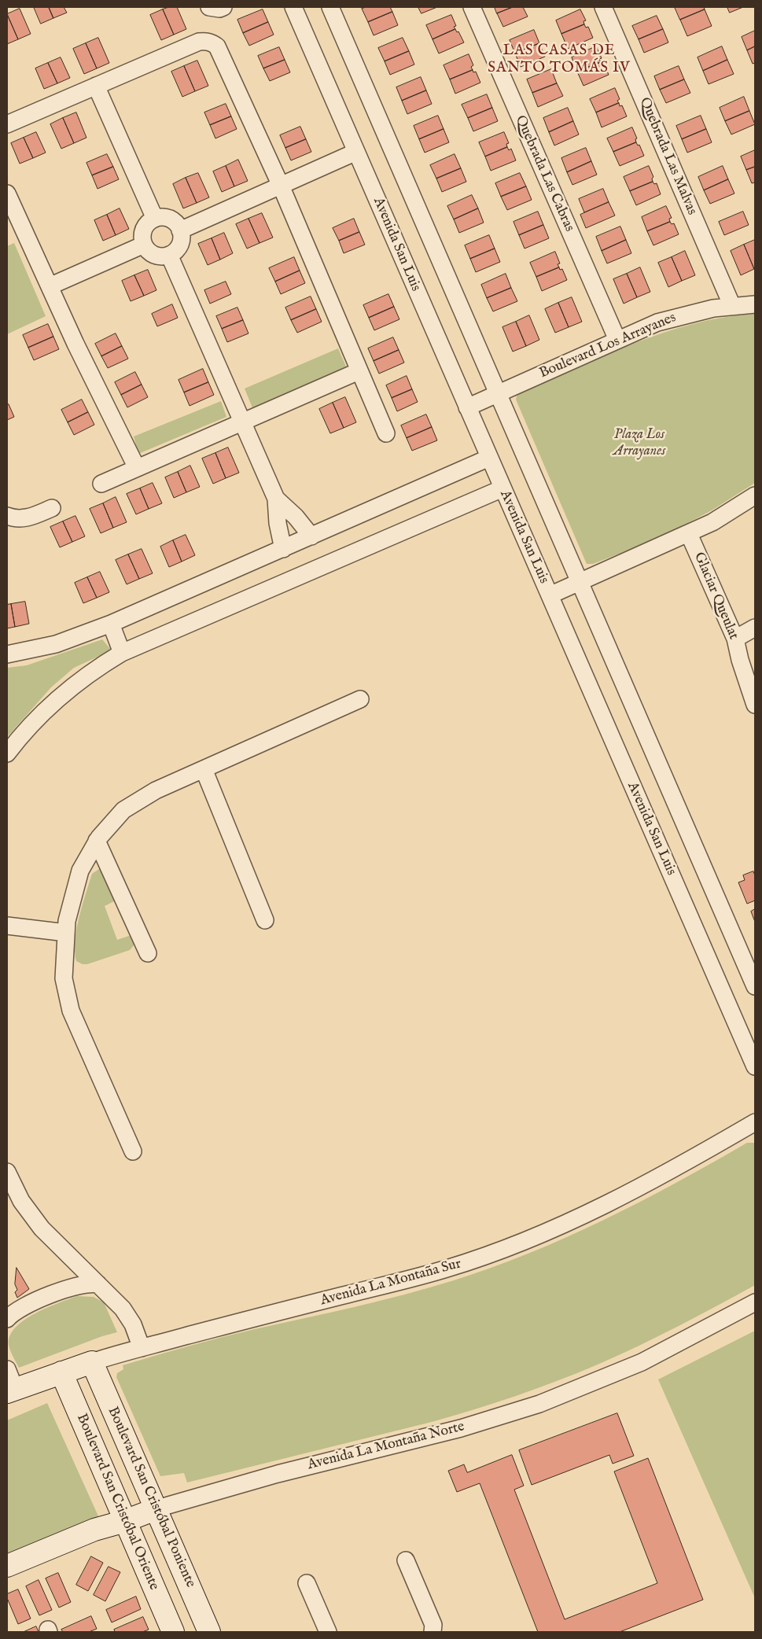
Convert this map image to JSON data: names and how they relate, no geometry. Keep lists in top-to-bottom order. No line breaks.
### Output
{"streets":{"street":["Quebrada Las Malvas","Quebrada Las Cabras","Avenida San Luis","Boulevard Los Arrayanes","Glaciar Queulat","Avenida La Montaña Sur","Avenida La Montaña Norte","Boulevard San Cristóbal Poniente","Boulevard San Cristóbal Oriente"]},"crossings":[["Quebrada Las Malvas","Boulevard Los Arrayanes"],["Quebrada Las Cabras","Boulevard Los Arrayanes"],["Avenida San Luis","Boulevard Los Arrayanes"],["Avenida La Montaña Sur","Boulevard San Cristóbal Poniente"],["Avenida La Montaña Sur","Boulevard San Cristóbal Oriente"],["Avenida La Montaña Norte","Boulevard San Cristóbal Poniente"],["Avenida La Montaña Norte","Boulevard San Cristóbal Oriente"]],"districts":["LAS CASAS DE SANTO TOMÁS IV"],"parks":["Plaza Los Arrayanes"]}
